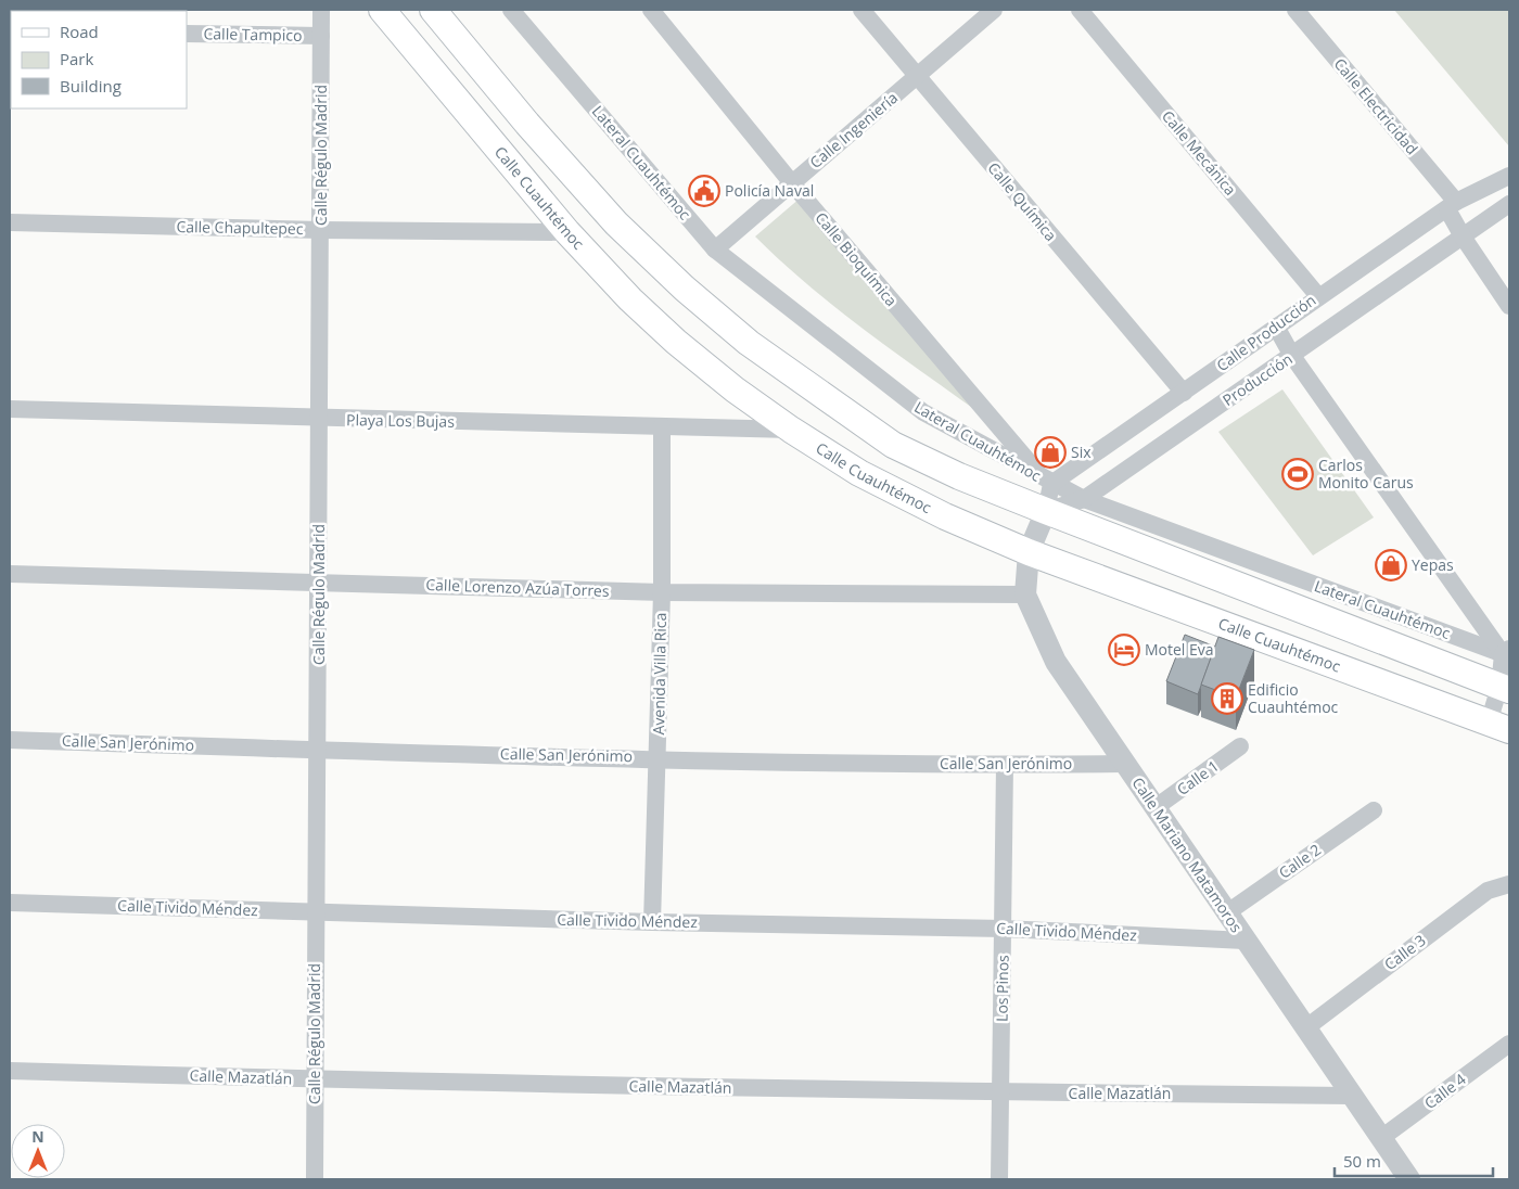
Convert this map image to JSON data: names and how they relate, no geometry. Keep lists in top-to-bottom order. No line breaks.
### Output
{"streets":{"main road":["Calle Cuauhtémoc"],"street":["Calle Tampico","Calle Electricidad","Calle Ingeniería","Calle Mecánica","Calle Régulo Madrid","Lateral Cuauhtémoc","Calle Química","Calle Chapultepec","Calle Bioquímica","Calle Producción","Producción","Playa Los Bujas","Calle Lorenzo Azúa Torres","Avenida Villa Rica","Calle San Jerónimo","Calle 1","Calle Mariano Matamoros","Calle 2","Calle Tivido Méndez","Calle 3","Los Pinos","Calle Mazatlán","Calle 4"]},"crossings":[["Calle Tampico","Calle Régulo Madrid"],["Calle Electricidad","Calle Producción"],["Calle Electricidad","Producción"],["Calle Ingeniería","Lateral Cuauhtémoc"],["Calle Ingeniería","Calle Química"],["Calle Ingeniería","Calle Bioquímica"],["Calle Mecánica","Calle Producción"],["Calle Régulo Madrid","Calle Chapultepec"],["Calle Régulo Madrid","Playa Los Bujas"],["Calle Régulo Madrid","Calle Lorenzo Azúa Torres"],["Calle Régulo Madrid","Calle San Jerónimo"],["Calle Régulo Madrid","Calle Tivido Méndez"],["Calle Régulo Madrid","Calle Mazatlán"],["Lateral Cuauhtémoc","Calle Bioquímica"],["Lateral Cuauhtémoc","Calle Producción"],["Lateral Cuauhtémoc","Producción"],["Calle Cuauhtémoc","Calle Chapultepec"],["Calle Cuauhtémoc","Playa Los Bujas"],["Calle Cuauhtémoc","Calle Mariano Matamoros"],["Calle Química","Calle Producción"],["Calle Bioquímica","Calle Producción"],["Producción","Calle Mariano Matamoros"],["Playa Los Bujas","Avenida Villa Rica"],["Calle Lorenzo Azúa Torres","Avenida Villa Rica"],["Calle Lorenzo Azúa Torres","Calle Mariano Matamoros"],["Avenida Villa Rica","Calle San Jerónimo"],["Avenida Villa Rica","Calle Tivido Méndez"],["Calle San Jerónimo","Calle Mariano Matamoros"],["Calle San Jerónimo","Los Pinos"],["Calle 1","Calle Mariano Matamoros"],["Calle Mariano Matamoros","Calle 2"],["Calle Mariano Matamoros","Calle Tivido Méndez"],["Calle Mariano Matamoros","Calle 3"],["Calle Mariano Matamoros","Calle Mazatlán"],["Calle Mariano Matamoros","Calle 4"],["Calle Tivido Méndez","Los Pinos"],["Los Pinos","Calle Mazatlán"]],"places":{"public building":["Policía Naval"],"shop":["Six","Yepas"],"sports":["Carlos Monito Carus"],"hotel":["Motel Eva"],"building":["Edificio Cuauhtémoc"]},"legend":["Road","Park","Building"],"scale_bar":"50 m","north":"top"}
